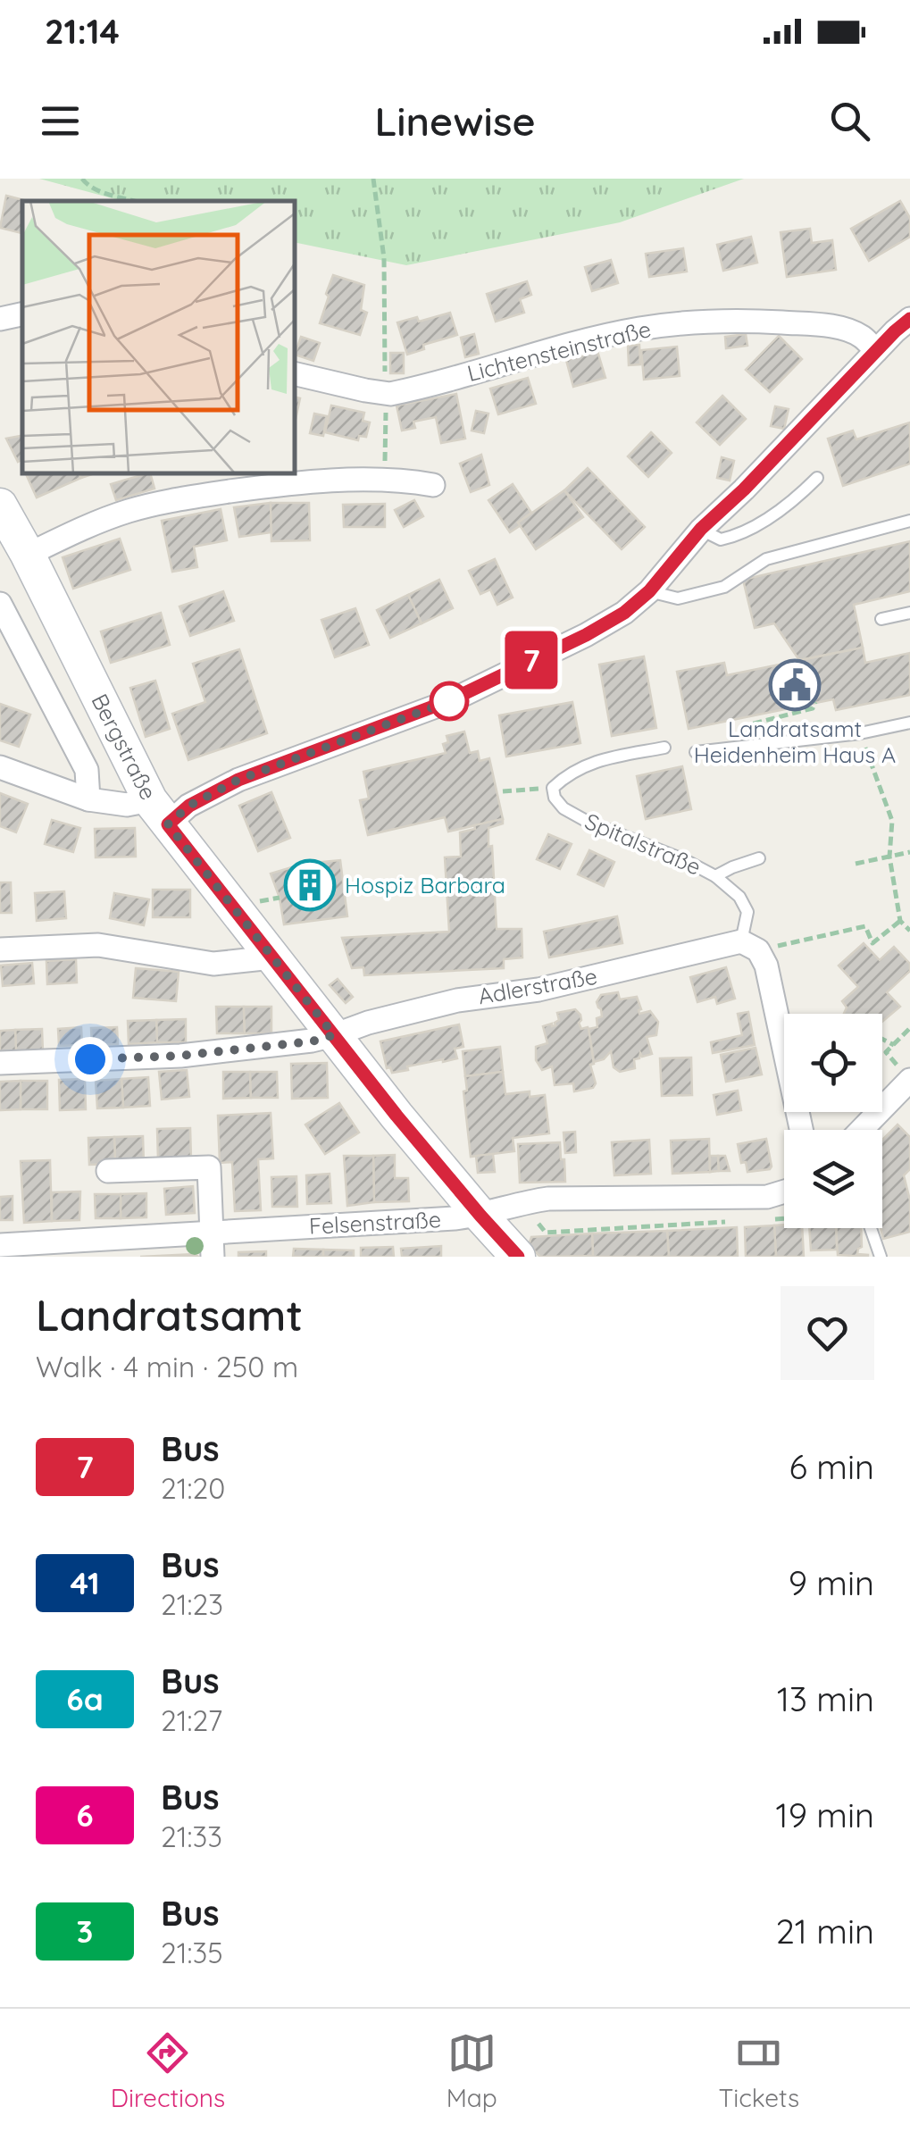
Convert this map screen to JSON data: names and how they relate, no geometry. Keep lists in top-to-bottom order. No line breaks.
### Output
{"streets":{"street":["Lichtensteinstraße","Bergstraße","Spitalstraße","Adlerstraße","Felsenstraße"]},"crossings":[["Bergstraße","Adlerstraße"],["Bergstraße","Felsenstraße"],["Spitalstraße","Adlerstraße"]],"places":{"public building":["Landratsamt Heidenheim Haus A"],"building":["Hospiz Barbara"]},"lines":["bus line 7"],"page":{"status":"21:14","header":"Linewise","on_map":"7","heading":["Landratsamt","Walk · 4 min · 250 m"],"list":[{"mark":"7","name":"Bus","note":"21:20","value":"6 min"},{"mark":"41","name":"Bus","note":"21:23","value":"9 min"},{"mark":"6a","name":"Bus","note":"21:27","value":"13 min"},{"mark":"6","name":"Bus","note":"21:33","value":"19 min"},{"mark":"3","name":"Bus","note":"21:35","value":"21 min"}],"tabs":["Directions","Map","Tickets"]}}
